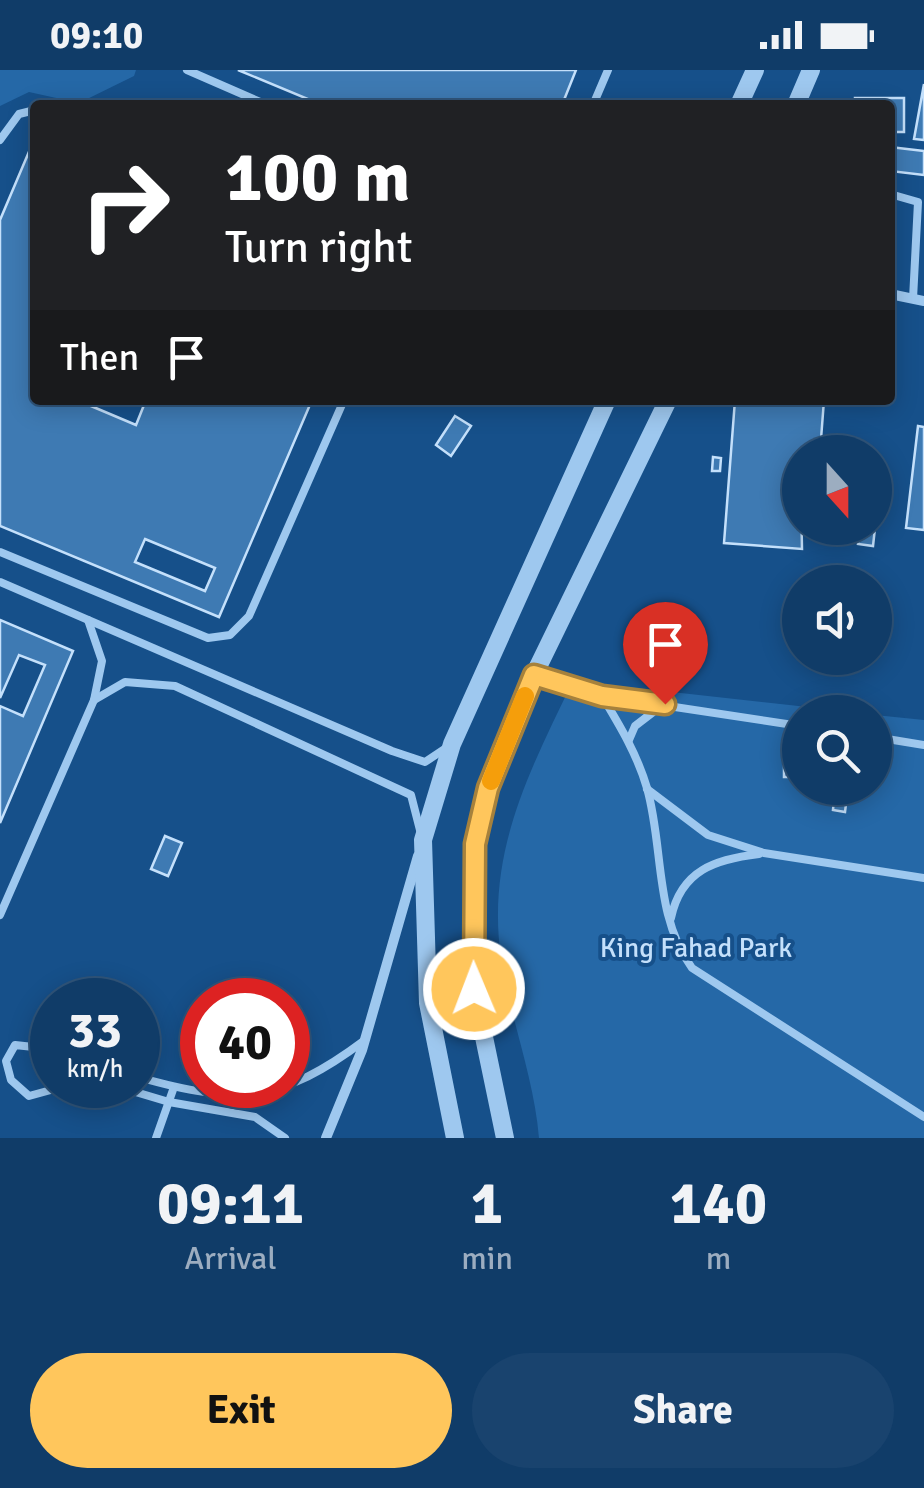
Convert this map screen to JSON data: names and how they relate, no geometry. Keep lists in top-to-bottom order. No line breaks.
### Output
{"parks":["King Fahad Park"],"north":"bottom","page":{"status":"09:10","turn":["100 m","Turn right"],"then":"Then","speed":"33 km/h","limit":"40","eta":["09:11","Arrival","1","min","140","m"],"buttons":["Exit","Share"]}}
